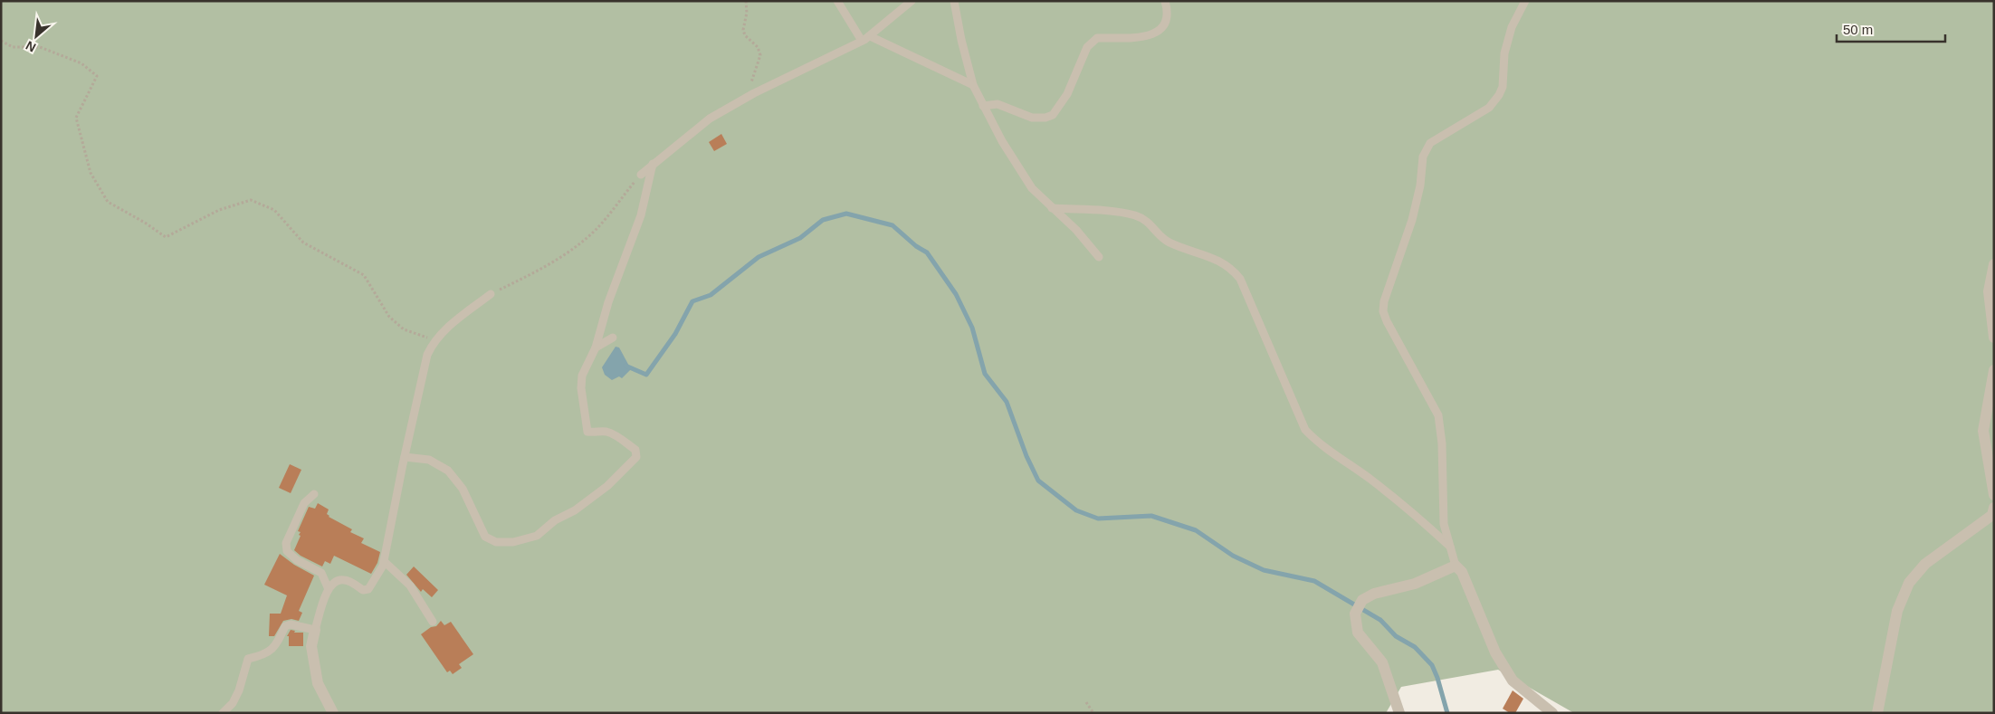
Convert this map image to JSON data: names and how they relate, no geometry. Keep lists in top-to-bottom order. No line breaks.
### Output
{"scale_bar":"50 m","north":"bottom left"}
